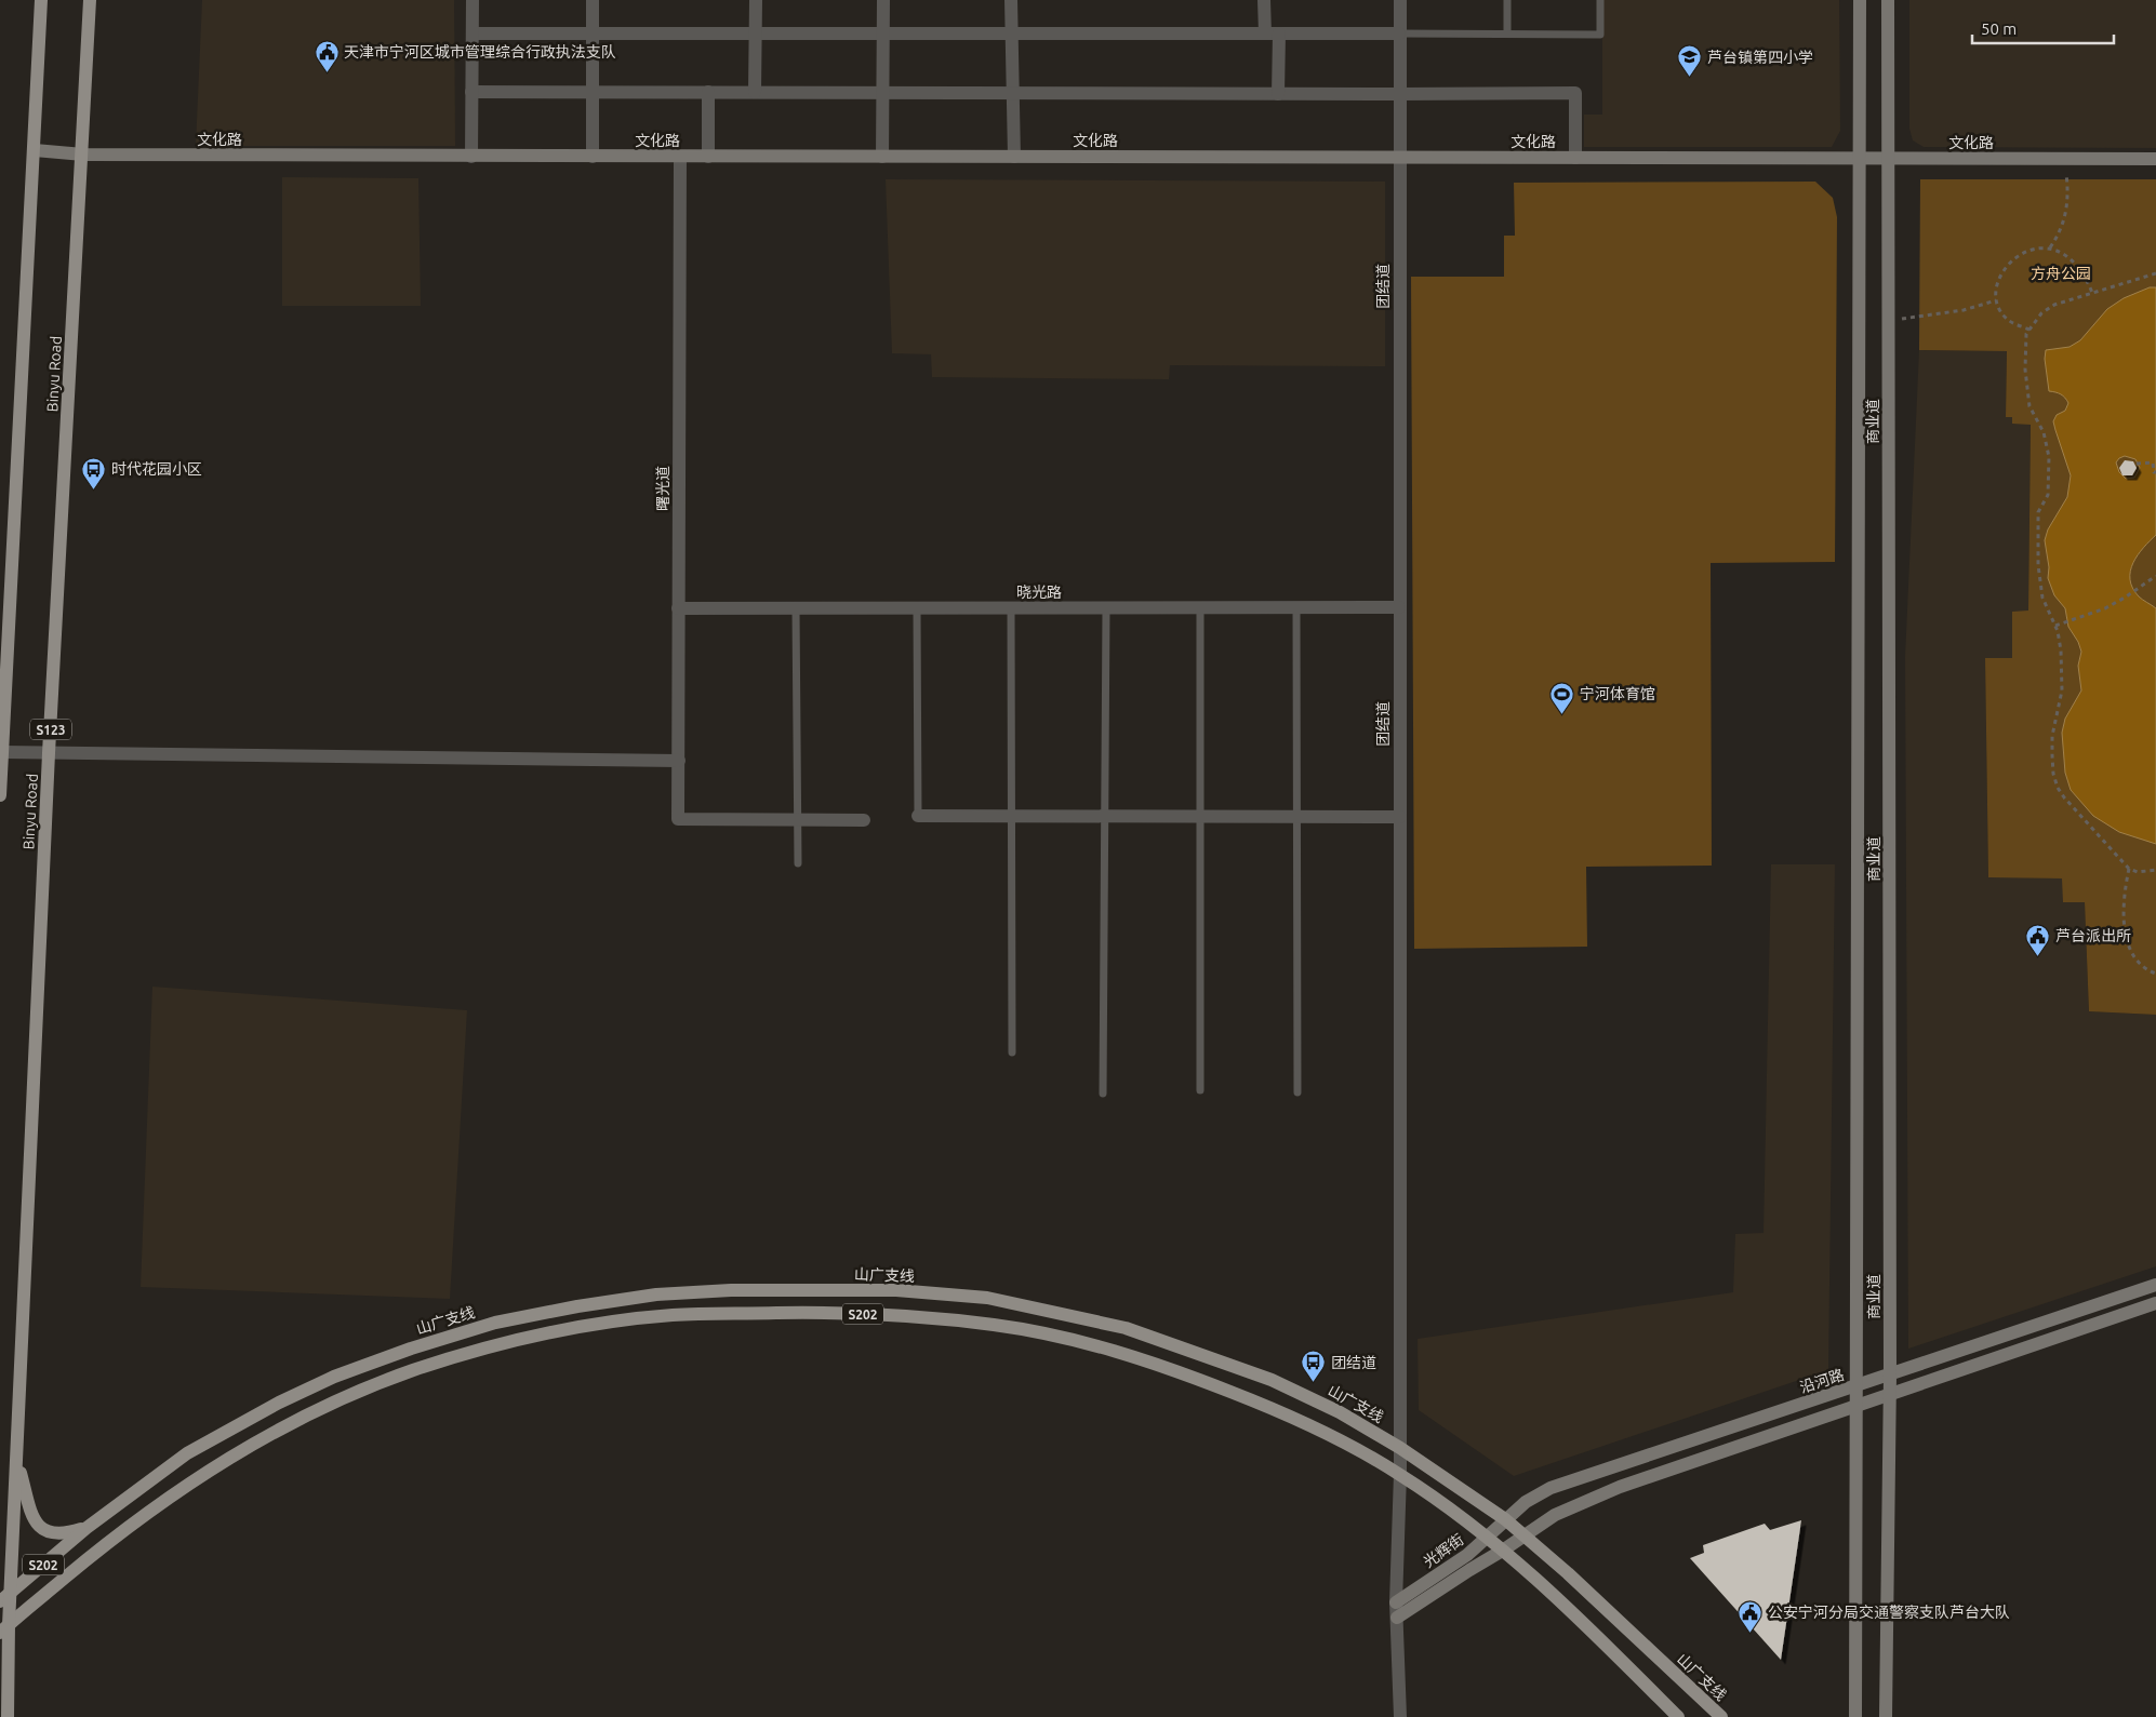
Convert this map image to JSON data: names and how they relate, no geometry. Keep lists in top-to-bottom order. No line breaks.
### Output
{"streets":{"main road":["文化路","Binyu Road","商业道","S123","山广支线","S202","沿河路","光辉街"],"street":["团结道","曙光道","晓光路"]},"crossings":[["文化路","团结道"],["文化路","Binyu Road"],["文化路","商业道"],["文化路","曙光道"],["团结道","晓光路"],["团结道","山广支线"],["团结道","S202"],["团结道","光辉街"],["Binyu Road","山广支线"],["Binyu Road","S202"],["商业道","沿河路"],["曙光道","晓光路"],["山广支线","沿河路"],["山广支线","光辉街"],["S202","光辉街"],["沿河路","光辉街"]],"parks":["方舟公园"],"places":{"public building":["天津市宁河区城市管理综合行政执法支队","芦台派出所","公安宁河分局交通警察支队芦台大队"],"school or university":["芦台镇第四小学"],"bus stop":["时代花园小区","团结道"],"sports":["宁河体育馆"]},"scale_bar":"50 m"}
